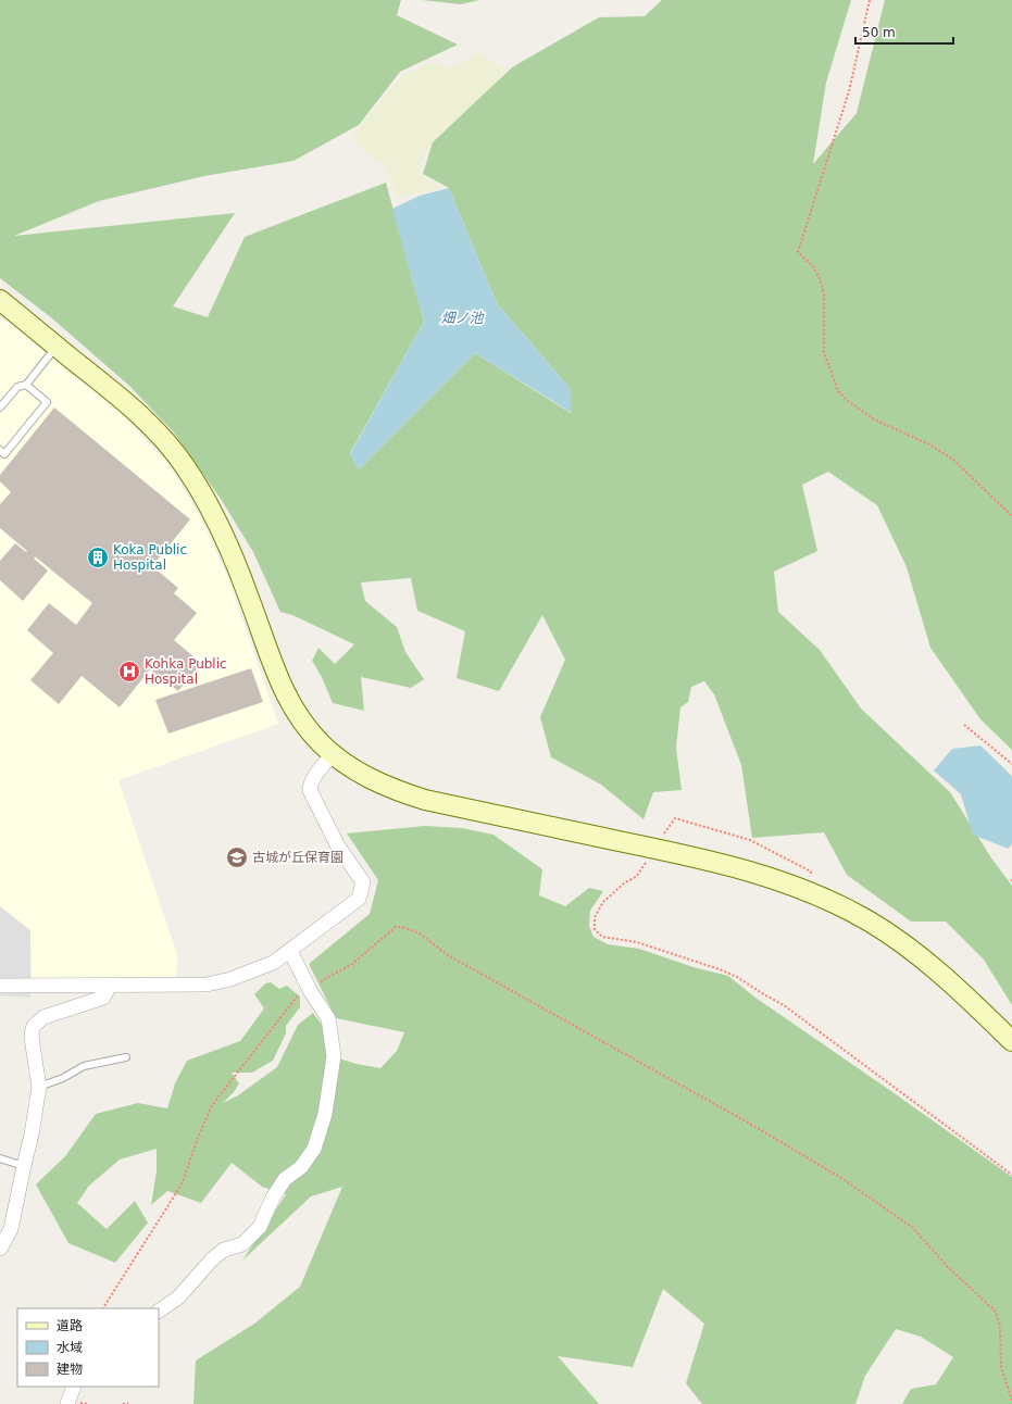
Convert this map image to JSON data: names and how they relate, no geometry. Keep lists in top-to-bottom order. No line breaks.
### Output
{"water":["畑ノ池"],"places":{"building":["Koka Public Hospital"],"hospital":["Kohka Public Hospital"],"school or university":["古城が丘保育園"]},"legend":["道路","水域","建物"],"scale_bar":"50 m"}
